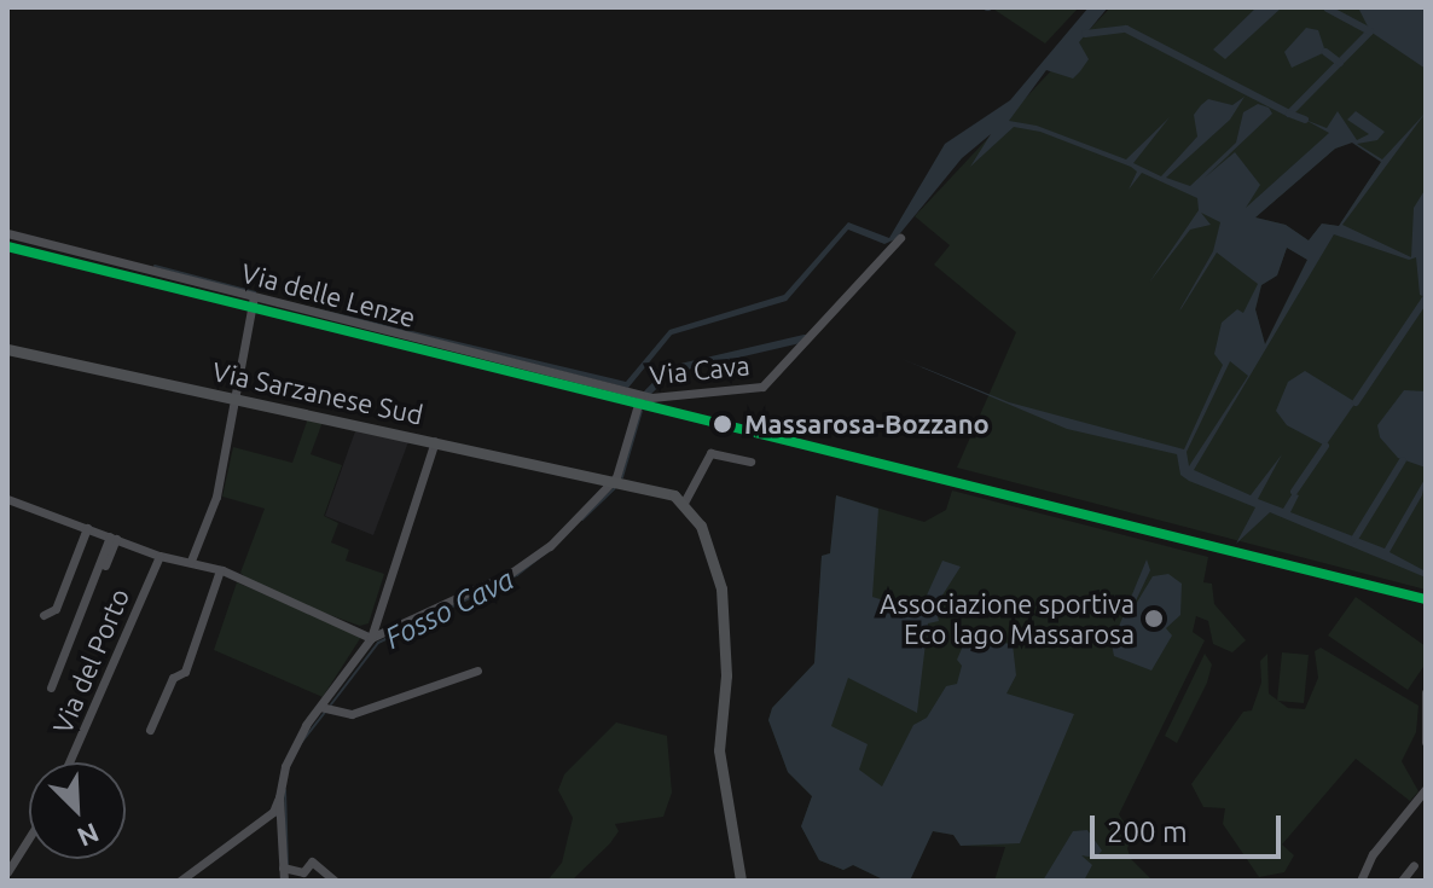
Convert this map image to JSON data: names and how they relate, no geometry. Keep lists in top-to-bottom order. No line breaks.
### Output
{"streets":{"main road":["Via Sarzanese Sud"],"street":["Via delle Lenze","Via Cava","Via del Porto"]},"crossings":[["Via delle Lenze","Via Cava"],["Via Cava","Via Sarzanese Sud"]],"water":["Fosso Cava"],"places":["Massarosa-Bozzano","Associazione sportiva Eco lago Massarosa"],"scale_bar":"200 m","north":"bottom right"}
